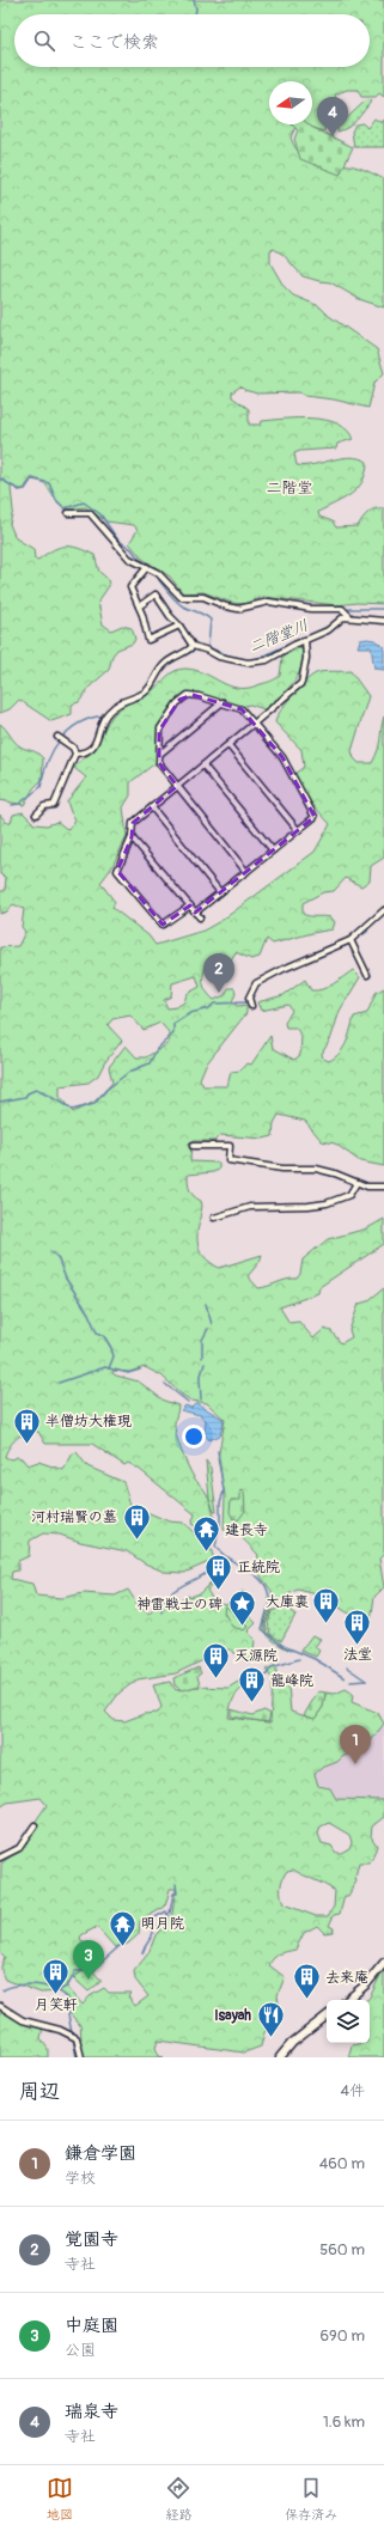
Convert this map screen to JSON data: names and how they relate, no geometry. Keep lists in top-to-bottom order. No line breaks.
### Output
{"districts":["二階堂"],"water":["二階堂川"],"places":{"building":["半僧坊大権現","河村瑞賢の墓","正統院","大庫裏","法堂","天源院","龍峰院","月笑軒","去来庵"],"temple":["建長寺","明月院"],"place":["神雷戦士の碑"],"restaurant":["Isayah"]},"north":"left","page":{"search":"ここで検索","pins":["4","2","1","3"],"heading":["周辺","4件"],"list":[{"mark":"1","name":"鎌倉学園","note":"学校","value":"460 m"},{"mark":"2","name":"覚園寺","note":"寺社","value":"560 m"},{"mark":"3","name":"中庭園","note":"公園","value":"690 m"},{"mark":"4","name":"瑞泉寺","note":"寺社","value":"1.6 km"}],"nav":["地図","経路","保存済み"]}}
